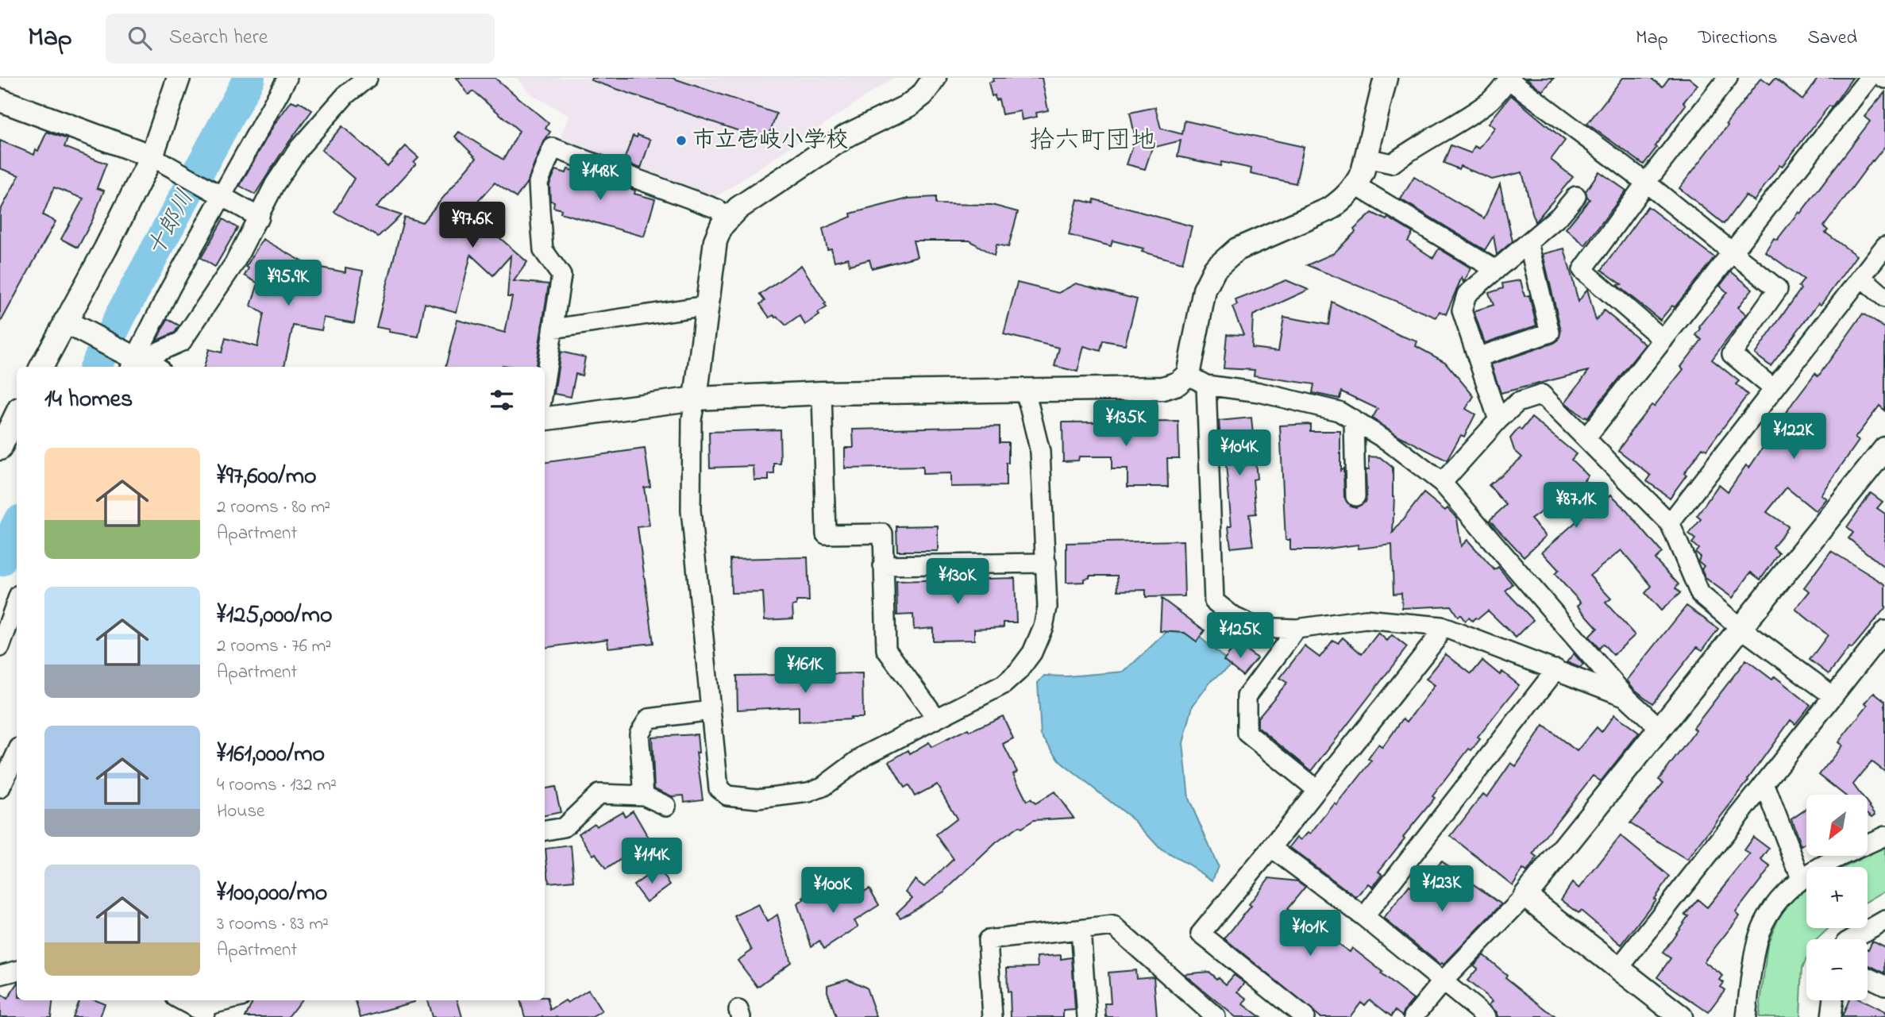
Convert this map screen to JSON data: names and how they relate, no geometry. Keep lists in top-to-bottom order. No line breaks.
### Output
{"districts":["拾六町団地"],"water":["十郎川"],"places":["市立壱岐小学校"],"north":"bottom left","page":{"header":"Map","search":"Search here","nav":["Map","Directions","Saved"],"price":["¥148K","¥97.6K","¥95.9K","¥135K","¥122K","¥104K","¥87.1K","¥130K","¥125K","¥161K","¥114K","¥123K","¥100K","¥101K"],"heading":"14 homes","list":[{"name":"¥97,600/mo","note":"2 rooms · 80 m² · Apartment"},{"name":"¥125,000/mo","note":"2 rooms · 76 m² · Apartment"},{"name":"¥161,000/mo","note":"4 rooms · 132 m² · House"},{"name":"¥100,000/mo","note":"3 rooms · 83 m² · Apartment"}],"map_buttons":["+","−"]}}
